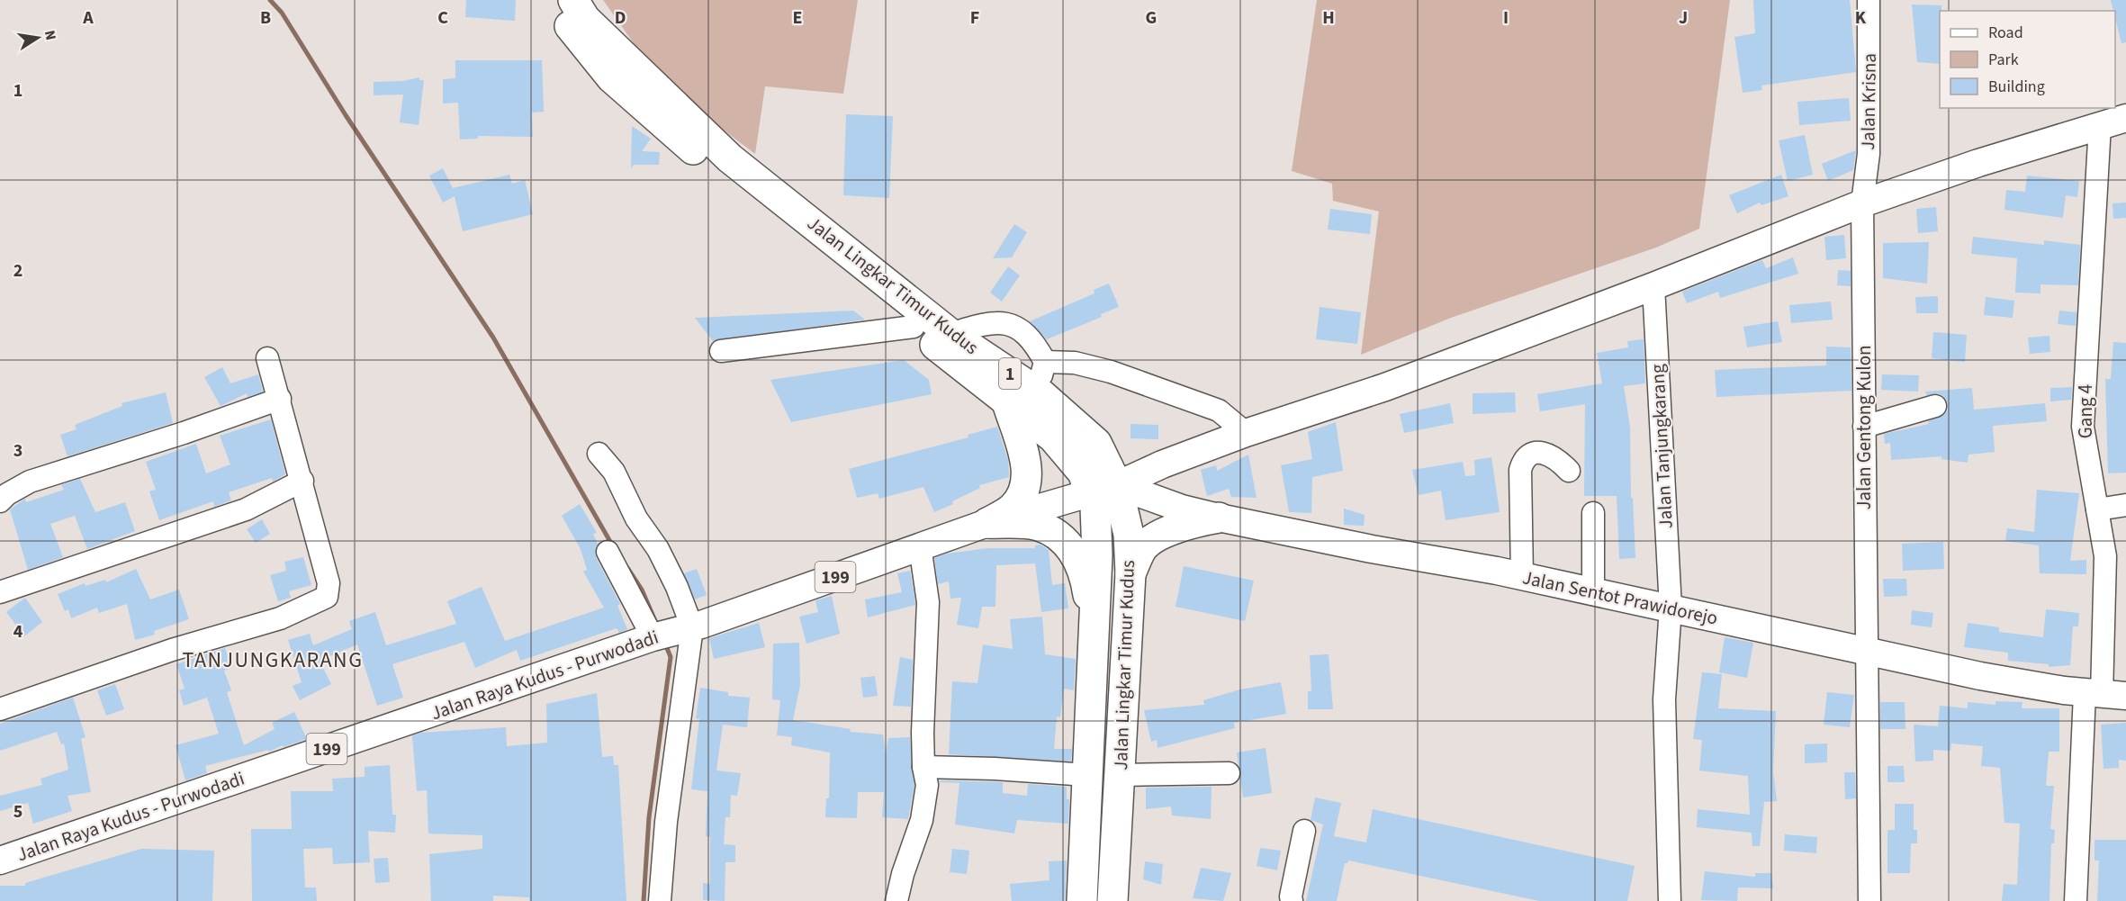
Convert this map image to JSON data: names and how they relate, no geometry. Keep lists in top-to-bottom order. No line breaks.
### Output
{"streets":{"highway":["Jalan Lingkar Timur Kudus","1"],"main road":["199","Jalan Sentot Prawidorejo","Jalan Raya Kudus - Purwodadi"],"street":["Jalan Krisna","Gang 4","Jalan Gentong Kulon","Jalan Tanjungkarang"]},"crossings":[["Jalan Krisna","Jalan Gentong Kulon"],["Jalan Krisna","Jalan Raya Kudus - Purwodadi"],["Jalan Lingkar Timur Kudus","Jalan Sentot Prawidorejo"],["Jalan Lingkar Timur Kudus","Jalan Raya Kudus - Purwodadi"],["Gang 4","Jalan Sentot Prawidorejo"],["Gang 4","Jalan Raya Kudus - Purwodadi"],["Jalan Gentong Kulon","Jalan Sentot Prawidorejo"],["Jalan Gentong Kulon","Jalan Raya Kudus - Purwodadi"],["Jalan Tanjungkarang","Jalan Sentot Prawidorejo"],["Jalan Tanjungkarang","Jalan Raya Kudus - Purwodadi"],["Jalan Sentot Prawidorejo","Jalan Raya Kudus - Purwodadi"]],"districts":["TANJUNGKARANG"],"legend":["Road","Park","Building"],"north":"right","grid":{"columns":["A","B","C","D","E","F","G","H","I","J","K"],"rows":["1","2","3","4","5"]}}
